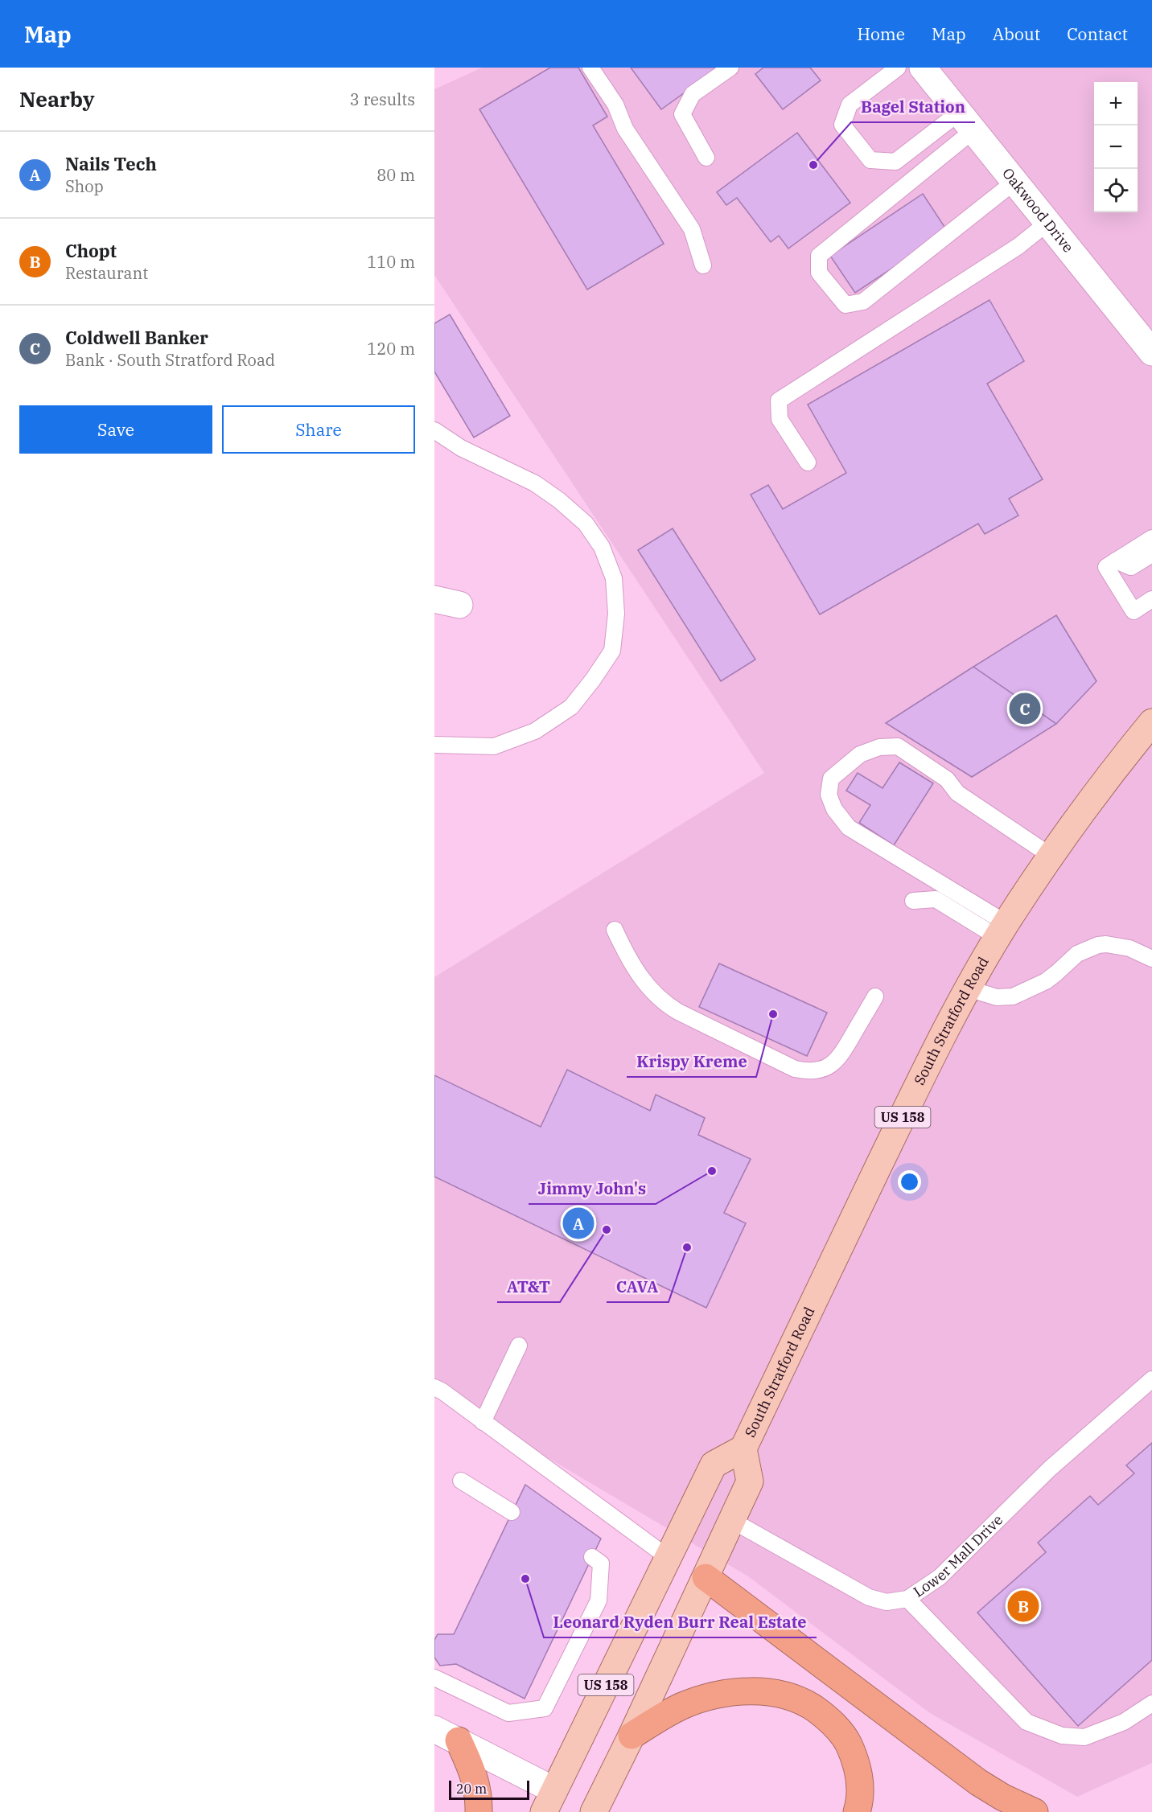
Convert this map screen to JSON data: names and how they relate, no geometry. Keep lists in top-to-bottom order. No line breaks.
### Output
{"streets":{"main road":["South Stratford Road","US 158"],"street":["Oakwood Drive"],"lane":["Lower Mall Drive"]},"crossings":[["South Stratford Road","Lower Mall Drive"]],"places":["Bagel Station","Krispy Kreme","Jimmy John's","AT&T","CAVA","Leonard Ryden Burr Real Estate"],"scale_bar":"20 m","page":{"header":"Map","nav":["Home","Map","About","Contact"],"heading":["Nearby","3 results"],"map_buttons":["+","−"],"list":[{"mark":"A","name":"Nails Tech","note":"Shop","value":"80 m"},{"mark":"B","name":"Chopt","note":"Restaurant","value":"110 m"},{"mark":"C","name":"Coldwell Banker","note":"Bank · South Stratford Road","value":"120 m"}],"buttons":["Save","Share"],"pins":["C","A","B"],"scale":"20 m"}}
